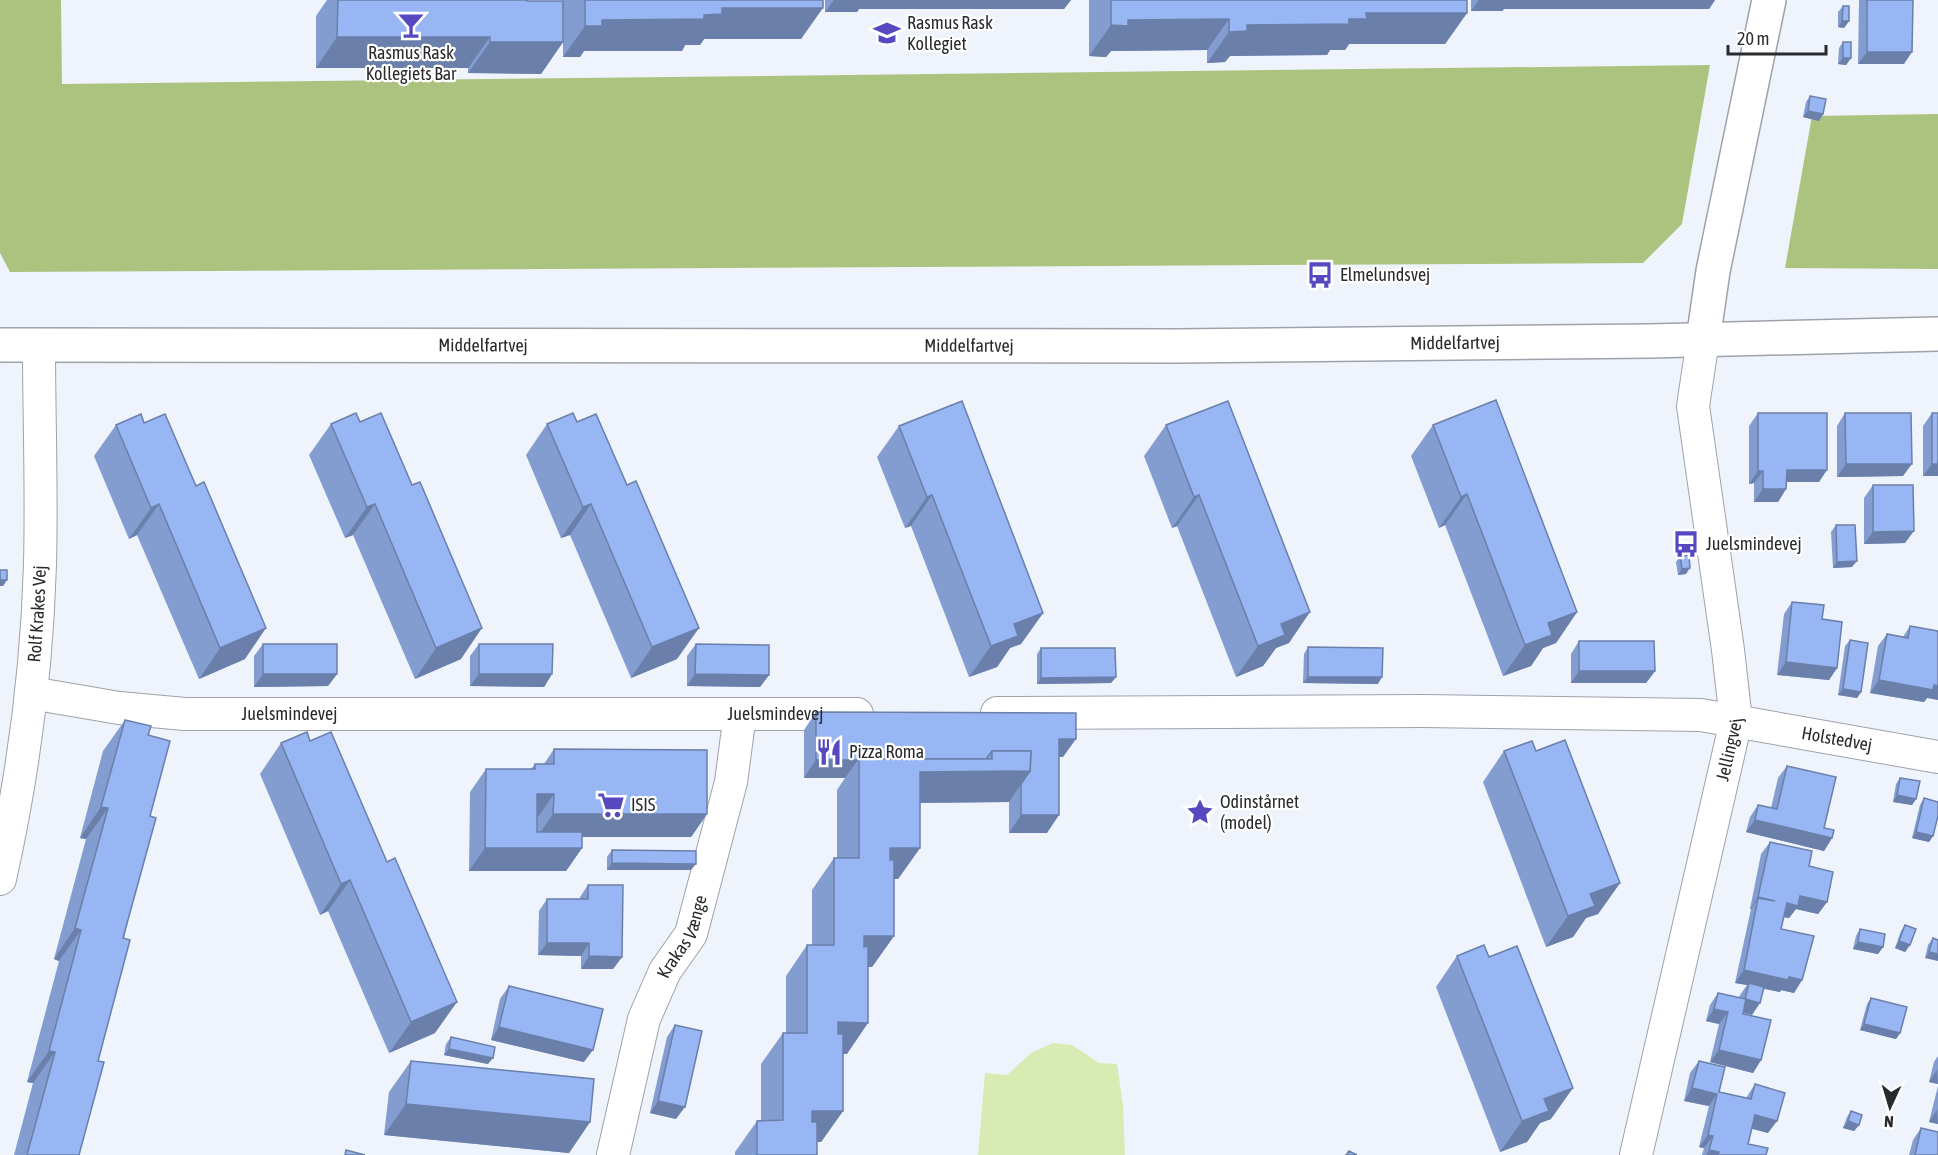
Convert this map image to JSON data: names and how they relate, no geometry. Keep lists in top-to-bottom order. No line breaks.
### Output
{"streets":{"main road":["Middelfartvej"],"street":["Rolf Krakes Vej","Juelsmindevej","Holstedvej","Jellingvej","Krakas Vænge"]},"crossings":[["Middelfartvej","Rolf Krakes Vej"],["Middelfartvej","Jellingvej"],["Rolf Krakes Vej","Juelsmindevej"],["Juelsmindevej","Krakas Vænge"],["Holstedvej","Jellingvej"]],"places":{"bar":["Rasmus Rask Kollegiets Bar"],"school or university":["Rasmus Rask Kollegiet"],"bus stop":["Elmelundsvej","Juelsmindevej"],"restaurant":["Pizza Roma"],"supermarket":["ISIS"],"place":["Odinstårnet (model)"]},"scale_bar":"20 m","north":"bottom"}
